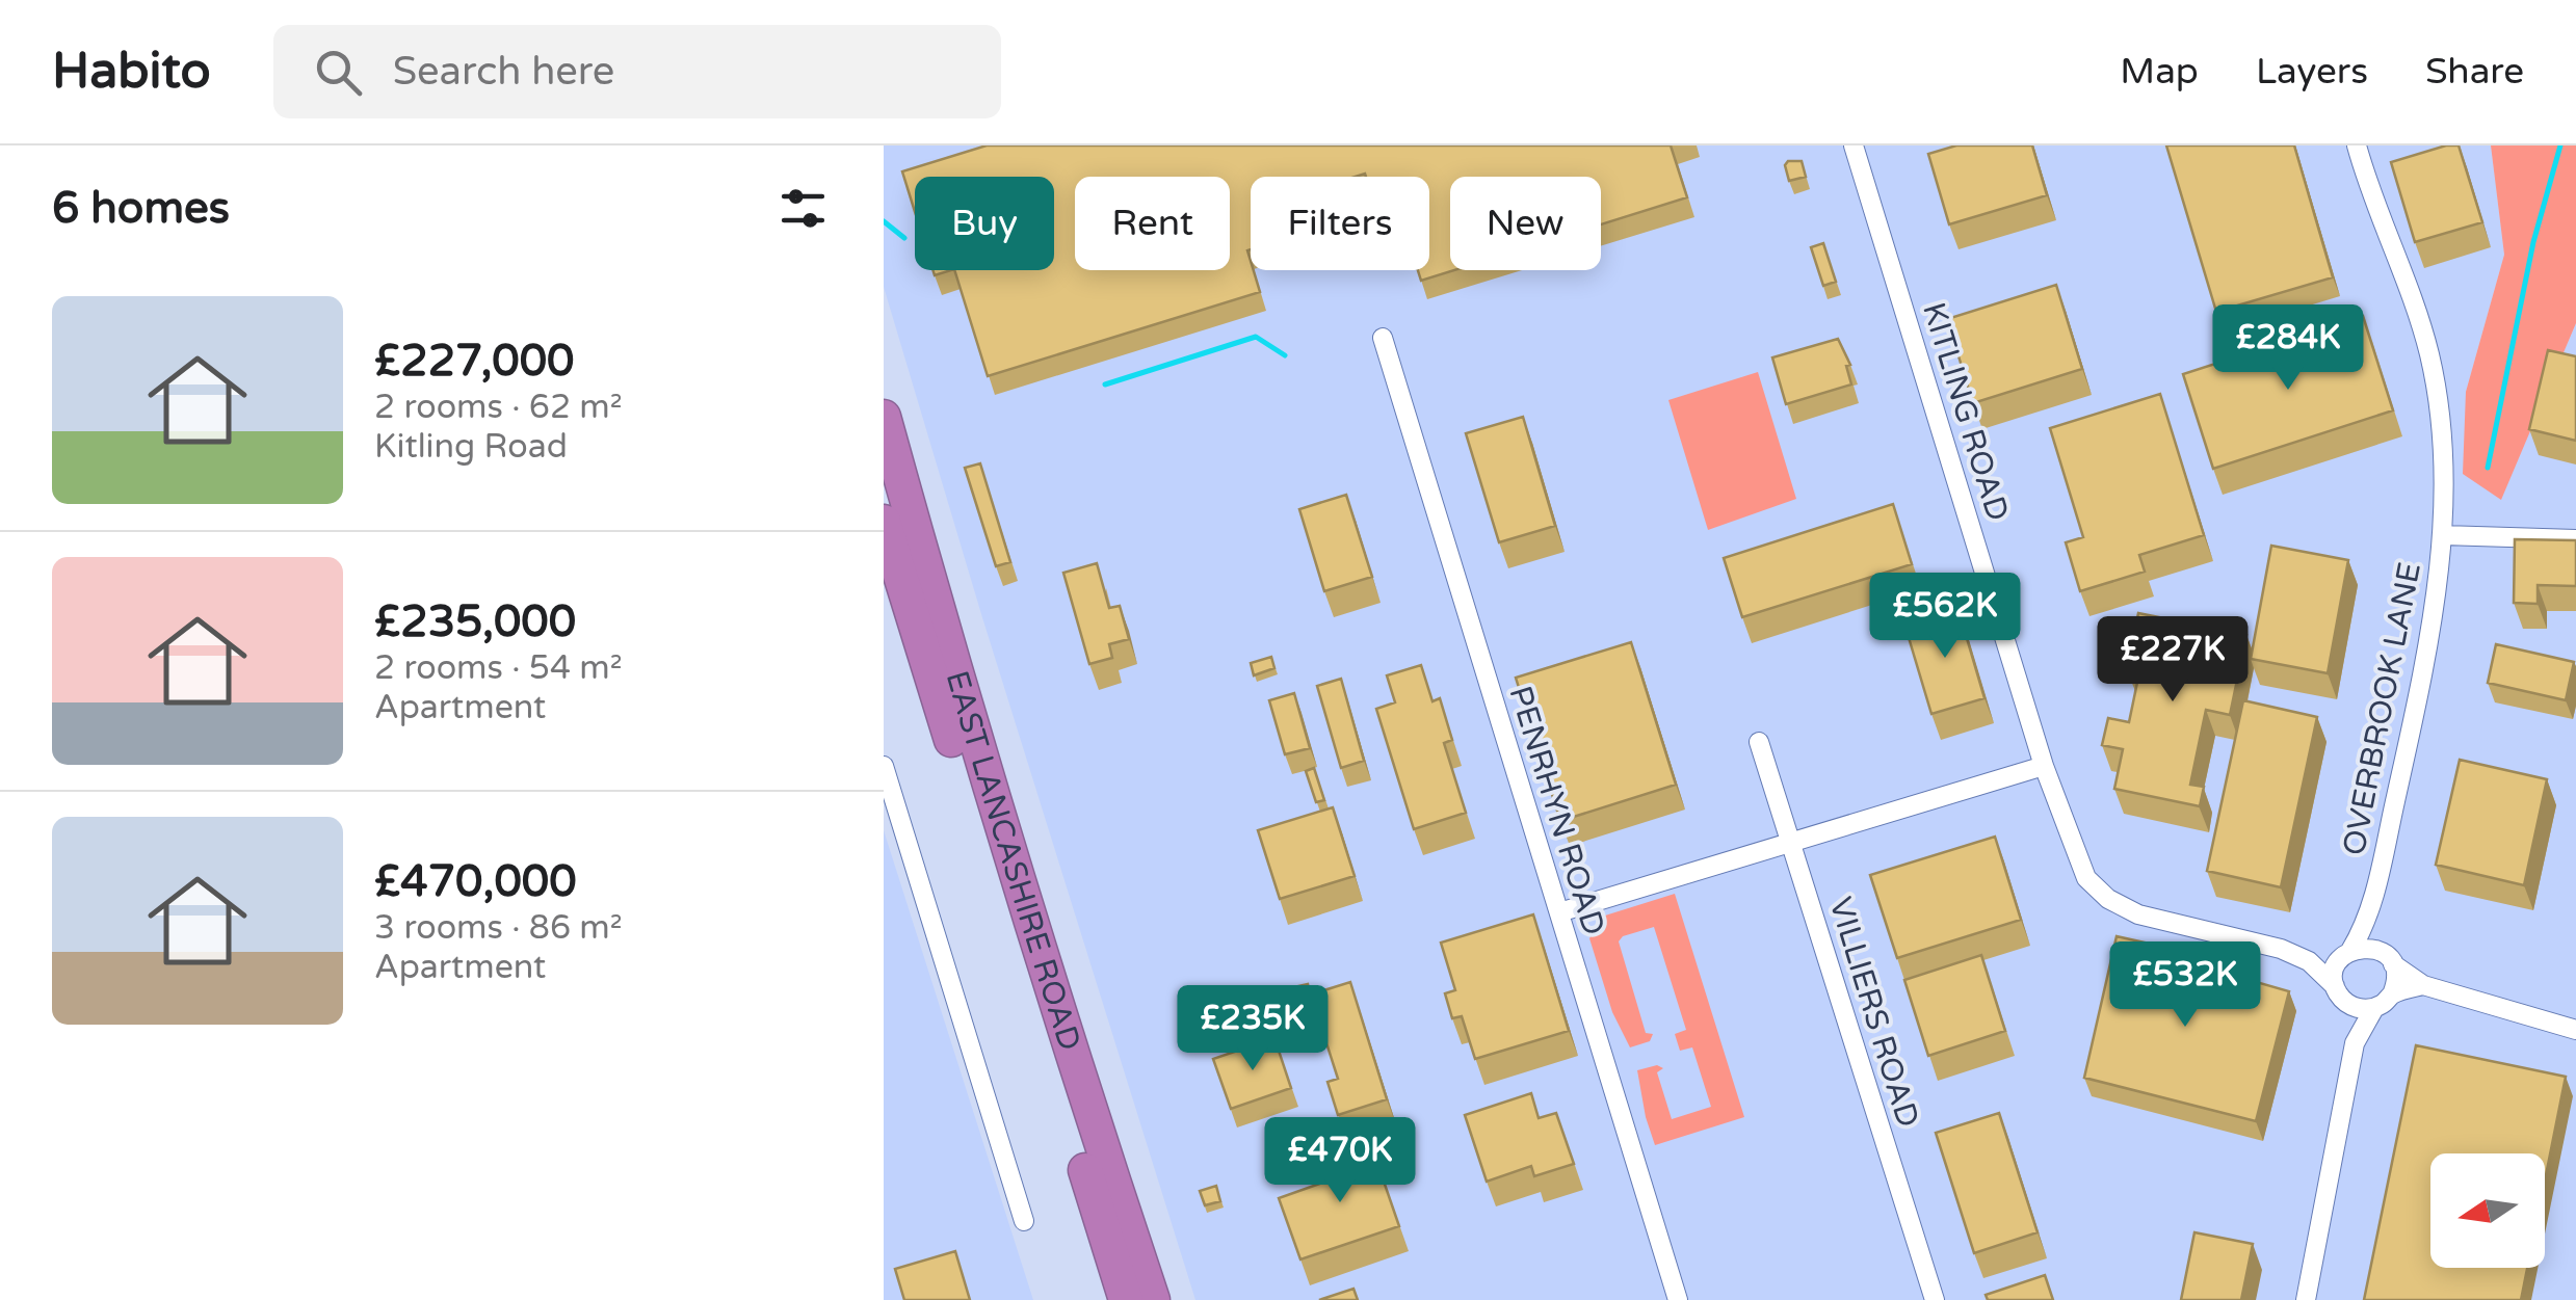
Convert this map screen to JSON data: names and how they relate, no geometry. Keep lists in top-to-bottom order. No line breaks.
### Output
{"streets":{"highway":["EAST LANCASHIRE ROAD"],"street":["KITLING ROAD","OVERBROOK LANE","PENRHYN ROAD","VILLIERS ROAD"]},"crossings":[["KITLING ROAD","OVERBROOK LANE"]],"north":"left","page":{"header":"Habito","search":"Search here","nav":["Map","Layers","Share"],"heading":"6 homes","chip":["Buy","Rent","Filters","New"],"list":[{"name":"£227,000","note":"2 rooms · 62 m² · Kitling Road"},{"name":"£235,000","note":"2 rooms · 54 m² · Apartment"},{"name":"£470,000","note":"3 rooms · 86 m² · Apartment"}],"price":["£284K","£562K","£227K","£532K","£235K","£470K"]}}
